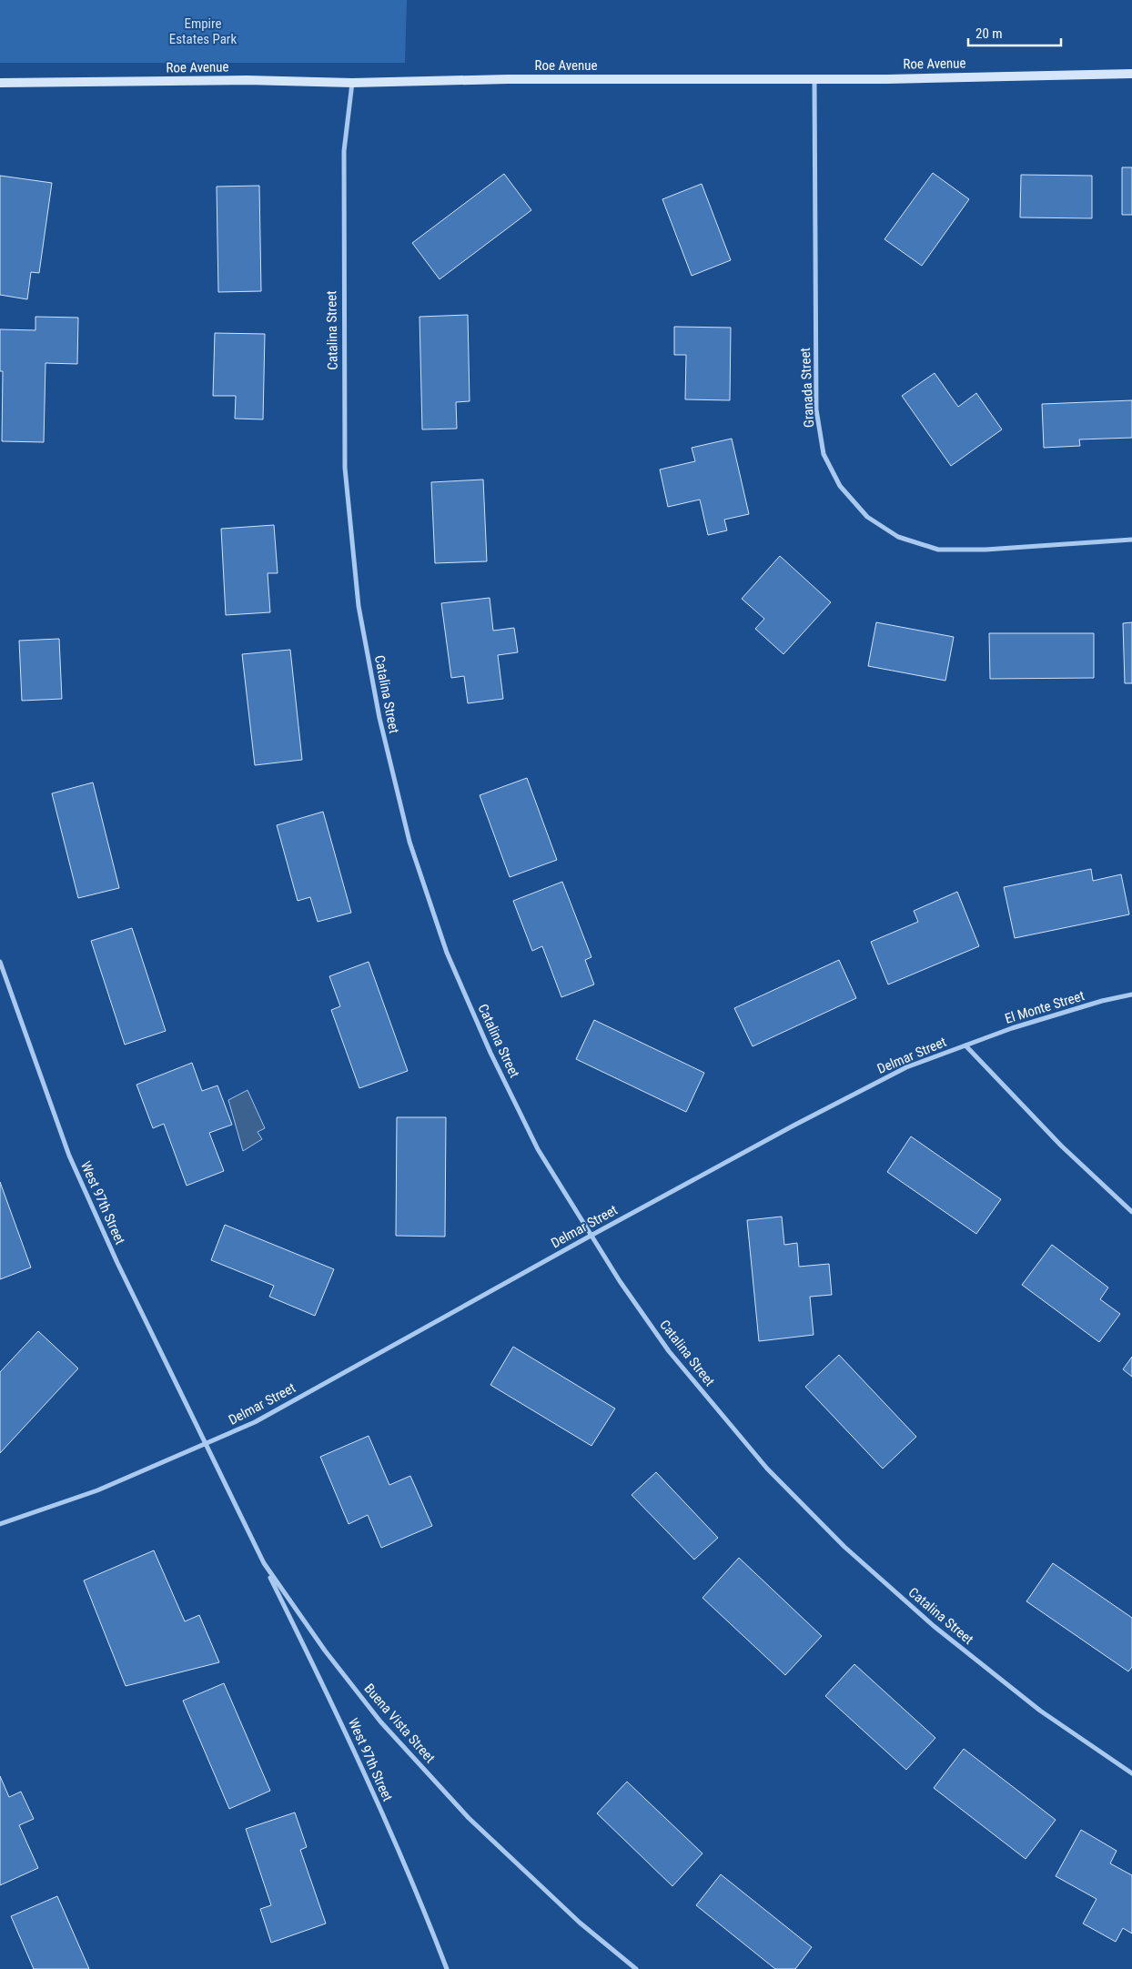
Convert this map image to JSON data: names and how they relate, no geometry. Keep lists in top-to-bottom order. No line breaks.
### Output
{"streets":{"main road":["Roe Avenue"],"street":["Catalina Street","Granada Street","El Monte Street","Delmar Street","West 97th Street","Buena Vista Street"]},"crossings":[["Roe Avenue","Catalina Street"],["Roe Avenue","Granada Street"],["Catalina Street","Delmar Street"],["El Monte Street","Delmar Street"],["Delmar Street","West 97th Street"],["Delmar Street","Buena Vista Street"],["West 97th Street","Buena Vista Street"]],"parks":["Empire Estates Park"],"scale_bar":"20 m"}
